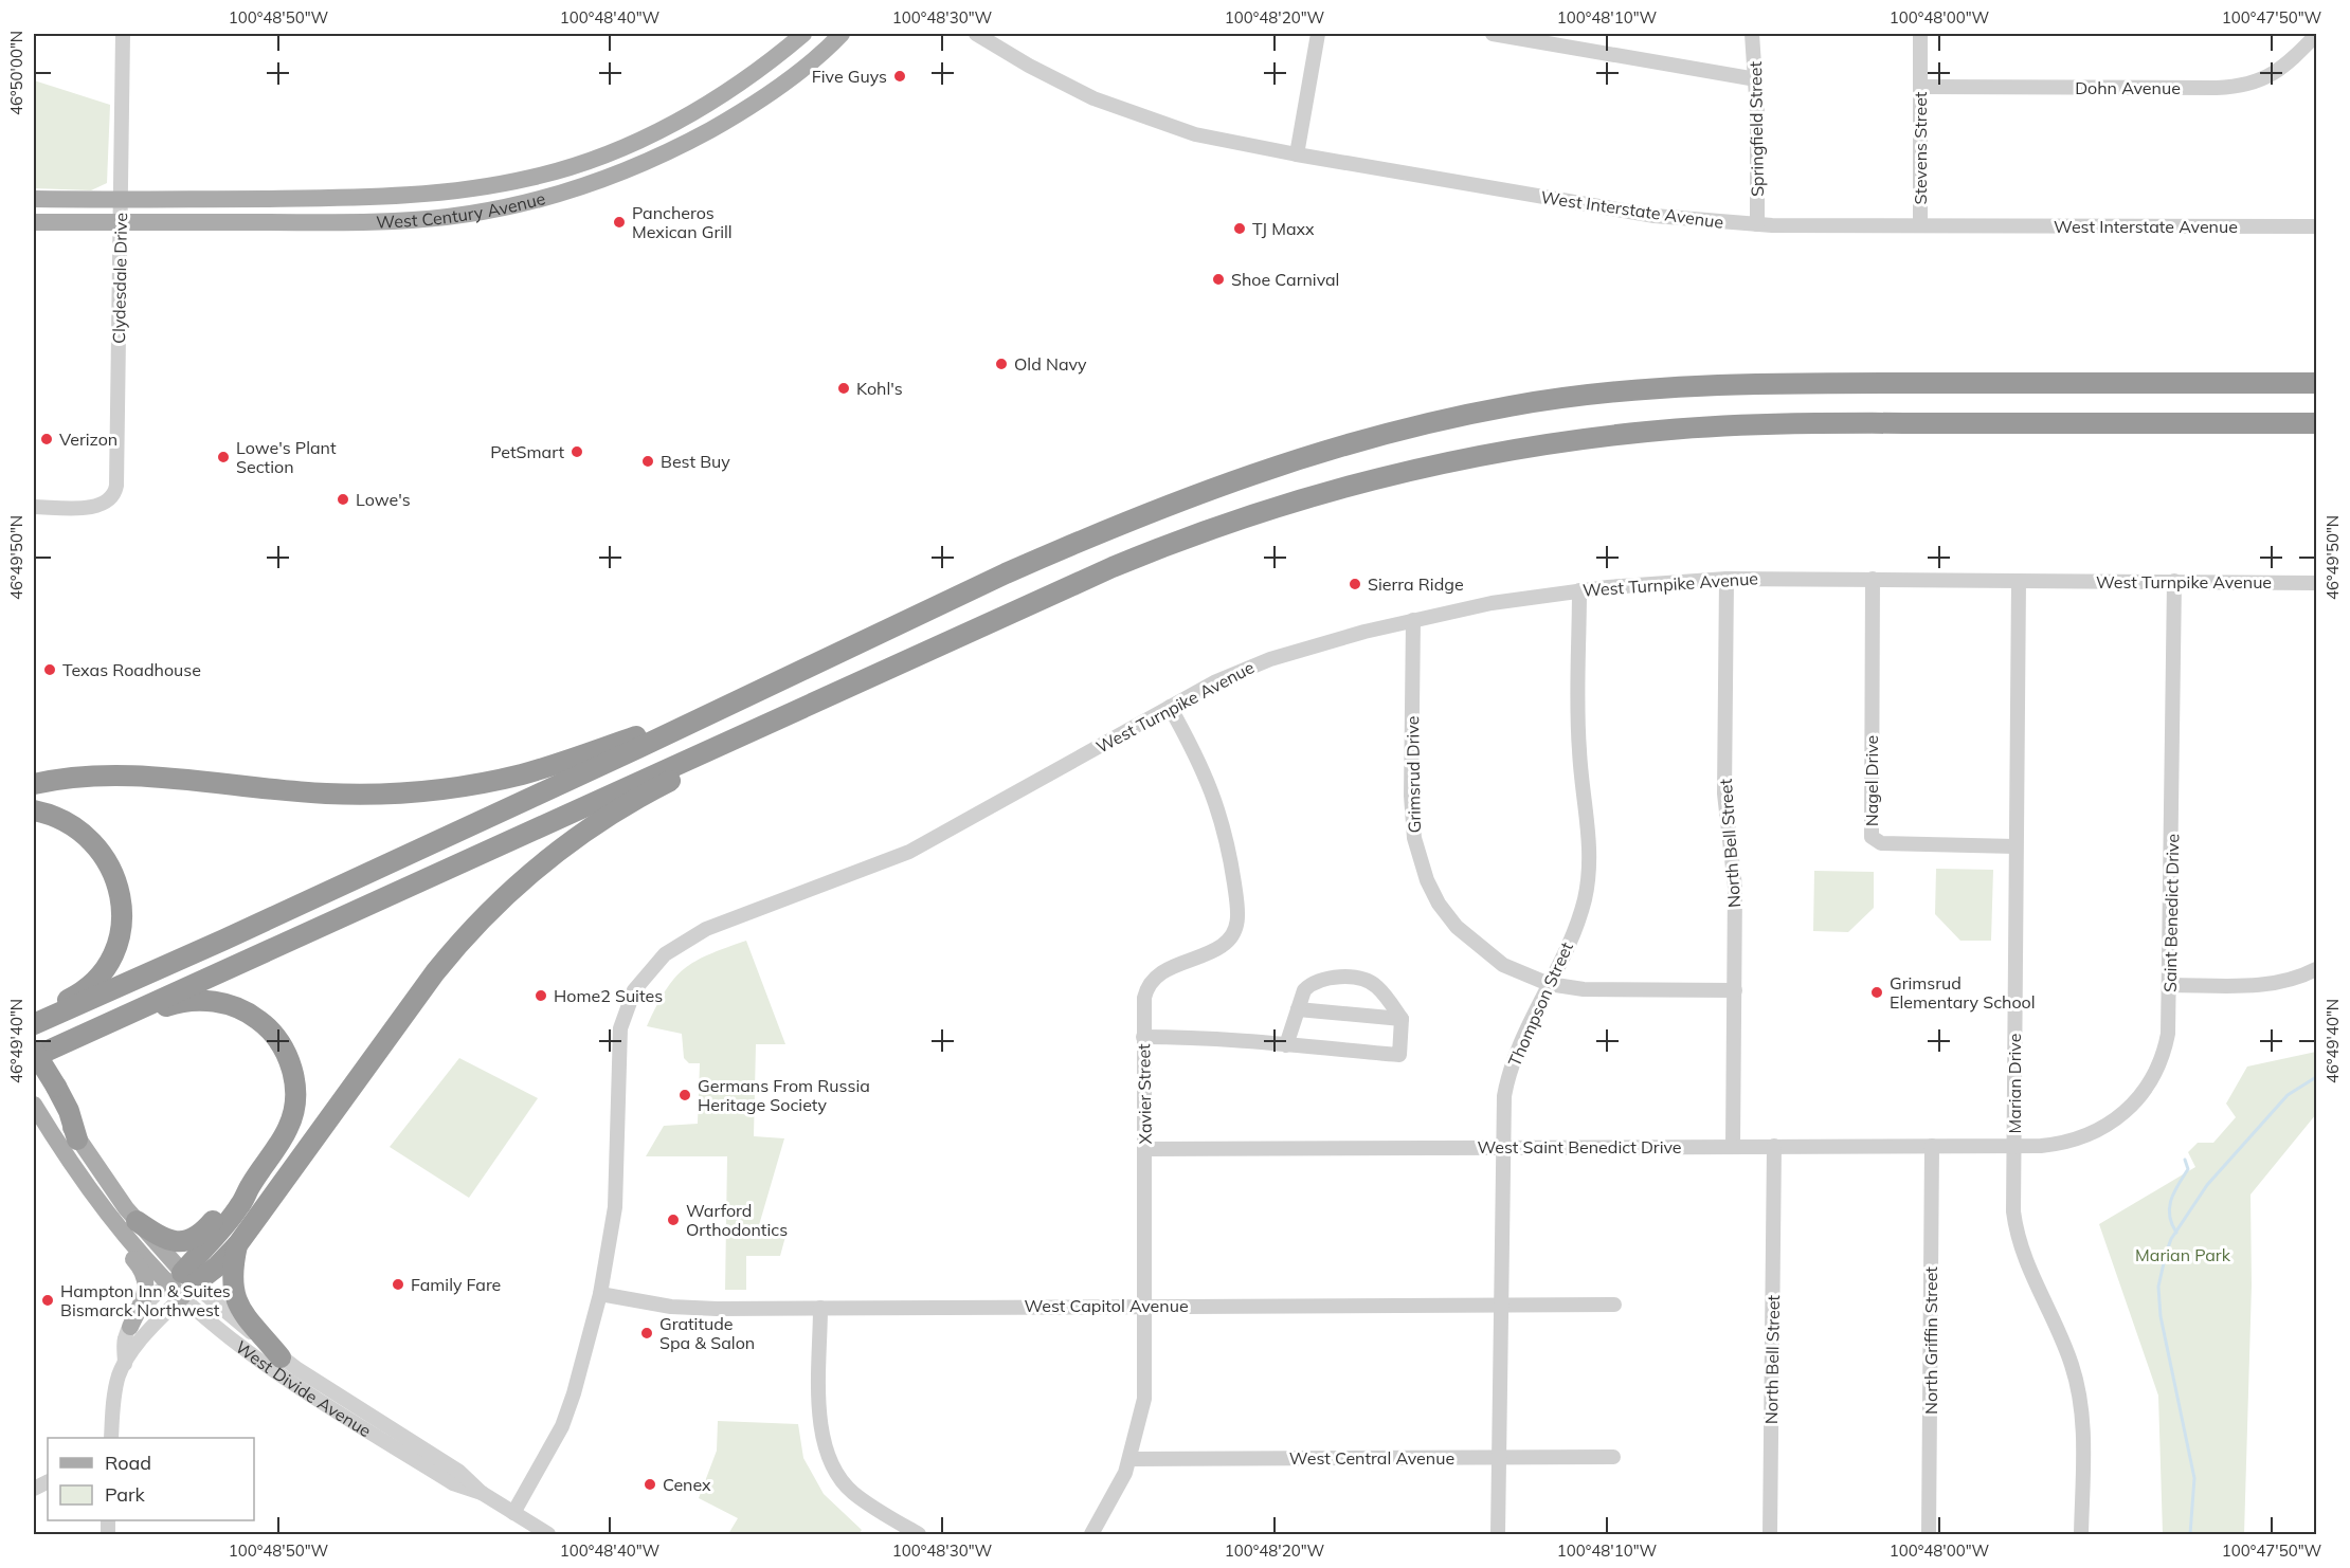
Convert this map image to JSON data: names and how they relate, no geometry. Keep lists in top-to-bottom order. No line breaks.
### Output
{"streets":{"main road":["West Century Avenue","West Divide Avenue"],"street":["Dohn Avenue","Springfield Street","Stevens Street","West Interstate Avenue","Clydesdale Drive","West Turnpike Avenue","Grimsrud Drive","Nagel Drive","North Bell Street","Saint Benedict Drive","Thompson Street","Marian Drive","Xavier Street","West Saint Benedict Drive","West Capitol Avenue","North Griffin Street","West Central Avenue"]},"crossings":[["Dohn Avenue","Stevens Street"],["Springfield Street","West Interstate Avenue"],["Stevens Street","West Interstate Avenue"],["West Century Avenue","Clydesdale Drive"],["West Turnpike Avenue","Grimsrud Drive"],["West Turnpike Avenue","Nagel Drive"],["West Turnpike Avenue","North Bell Street"],["West Turnpike Avenue","Saint Benedict Drive"],["West Turnpike Avenue","Thompson Street"],["West Turnpike Avenue","Marian Drive"],["West Turnpike Avenue","Xavier Street"],["West Turnpike Avenue","West Capitol Avenue"],["West Turnpike Avenue","West Divide Avenue"],["Grimsrud Drive","North Bell Street"],["Grimsrud Drive","Thompson Street"],["Nagel Drive","Marian Drive"],["North Bell Street","West Saint Benedict Drive"],["Saint Benedict Drive","Marian Drive"],["Saint Benedict Drive","West Saint Benedict Drive"],["Thompson Street","West Saint Benedict Drive"],["Thompson Street","West Capitol Avenue"],["Thompson Street","West Central Avenue"],["Marian Drive","West Saint Benedict Drive"],["Xavier Street","West Saint Benedict Drive"],["Xavier Street","West Capitol Avenue"],["Xavier Street","West Central Avenue"],["West Saint Benedict Drive","North Griffin Street"]],"parks":["Marian Park"],"places":["Five Guys","Pancheros Mexican Grill","TJ Maxx","Shoe Carnival","Old Navy","Kohl's","Verizon","PetSmart","Lowe's Plant Section","Best Buy","Lowe's","Sierra Ridge","Texas Roadhouse","Grimsrud Elementary School","Home2 Suites","Germans From Russia Heritage Society","Warford Orthodontics","Family Fare","Hampton Inn & Suites Bismarck Northwest","Gratitude Spa & Salon","Cenex"],"legend":["Road","Park"],"coordinates":["100°48'50\"W","100°48'40\"W","100°48'30\"W","100°48'20\"W","100°48'10\"W","100°48'00\"W","100°47'50\"W","46°50'00\"N","46°49'50\"N","46°49'40\"N"]}
